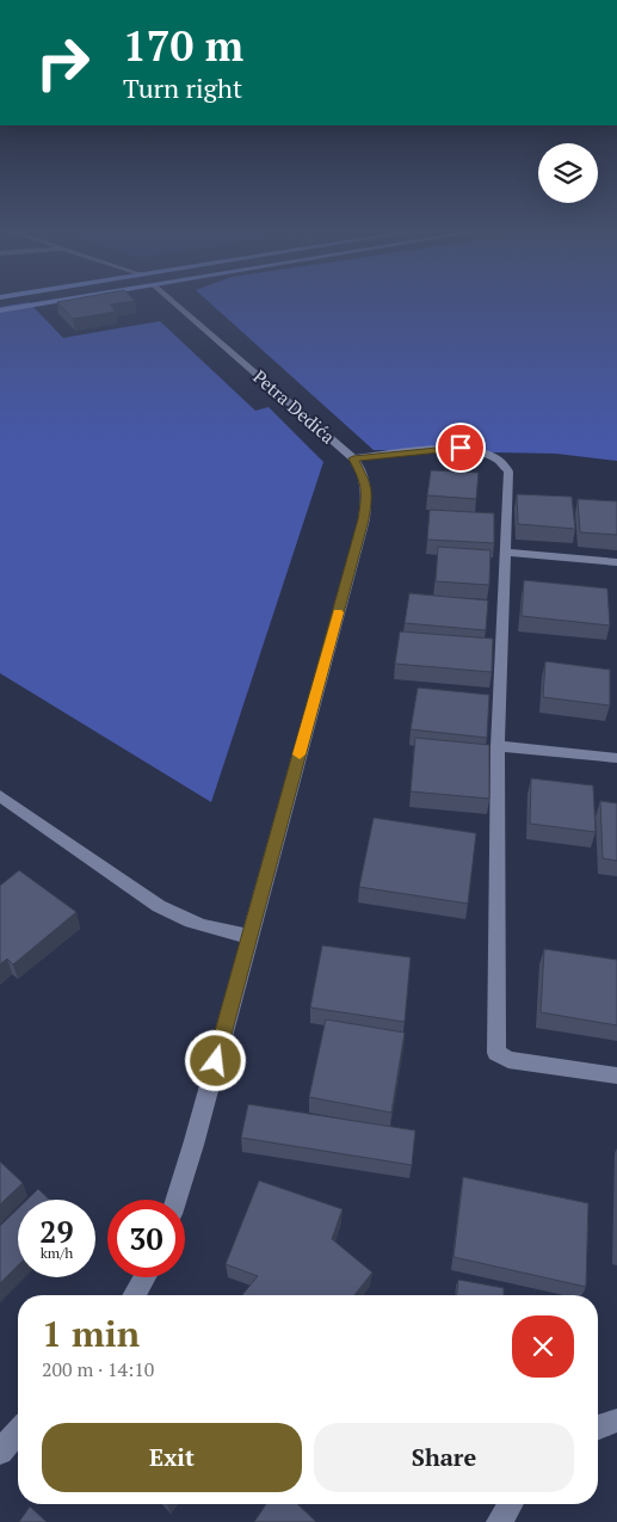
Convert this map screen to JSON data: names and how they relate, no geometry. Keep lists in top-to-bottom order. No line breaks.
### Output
{"streets":{"street":["Petra Dedića"]},"page":{"turn":["170 m","Turn right"],"speed":"29 km/h","limit":"30","heading":["1 min","200 m · 14:10"],"buttons":["Exit","Share"]}}
